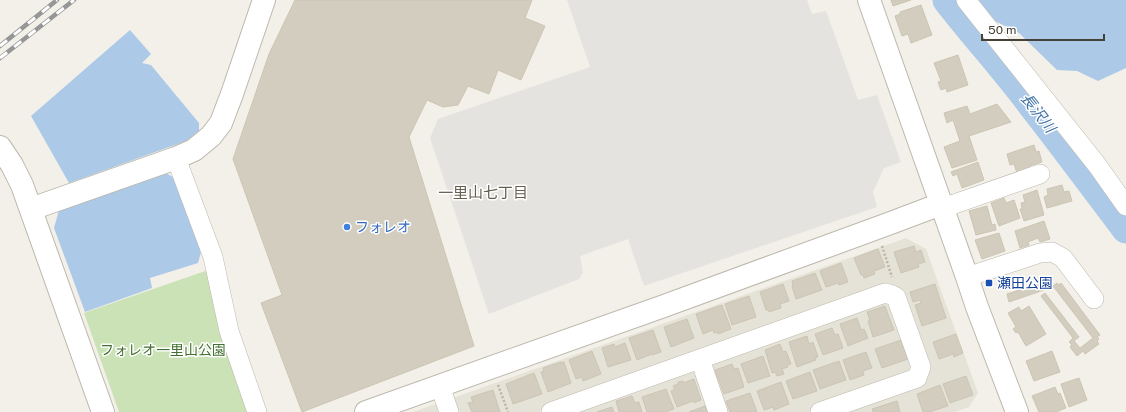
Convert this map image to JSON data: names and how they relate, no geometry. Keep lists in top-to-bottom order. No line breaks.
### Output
{"districts":["一里山七丁目"],"water":["長沢川"],"parks":["フォレオ一里山公園"],"places":{"other":["フォレオ"],"transit":["瀬田公園"]},"scale_bar":"50 m"}
